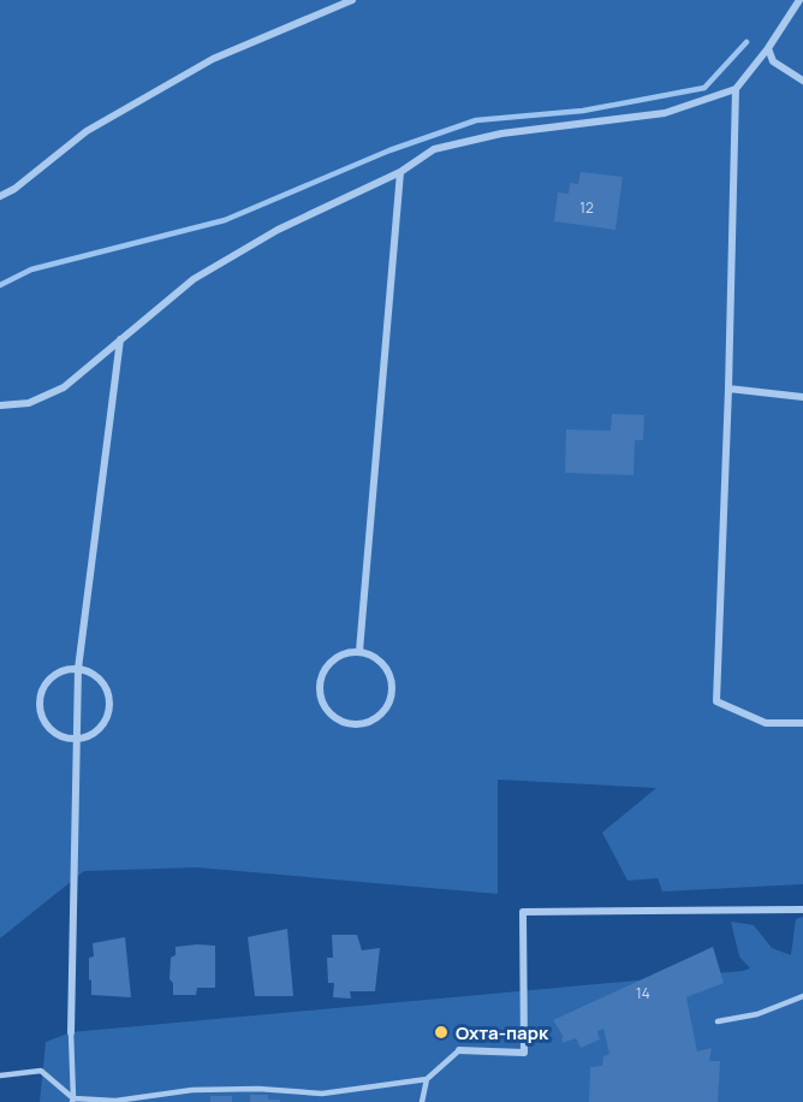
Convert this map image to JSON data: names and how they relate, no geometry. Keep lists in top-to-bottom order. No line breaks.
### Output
{"places":["Охта-парк"],"house_numbers":["12","14"]}
